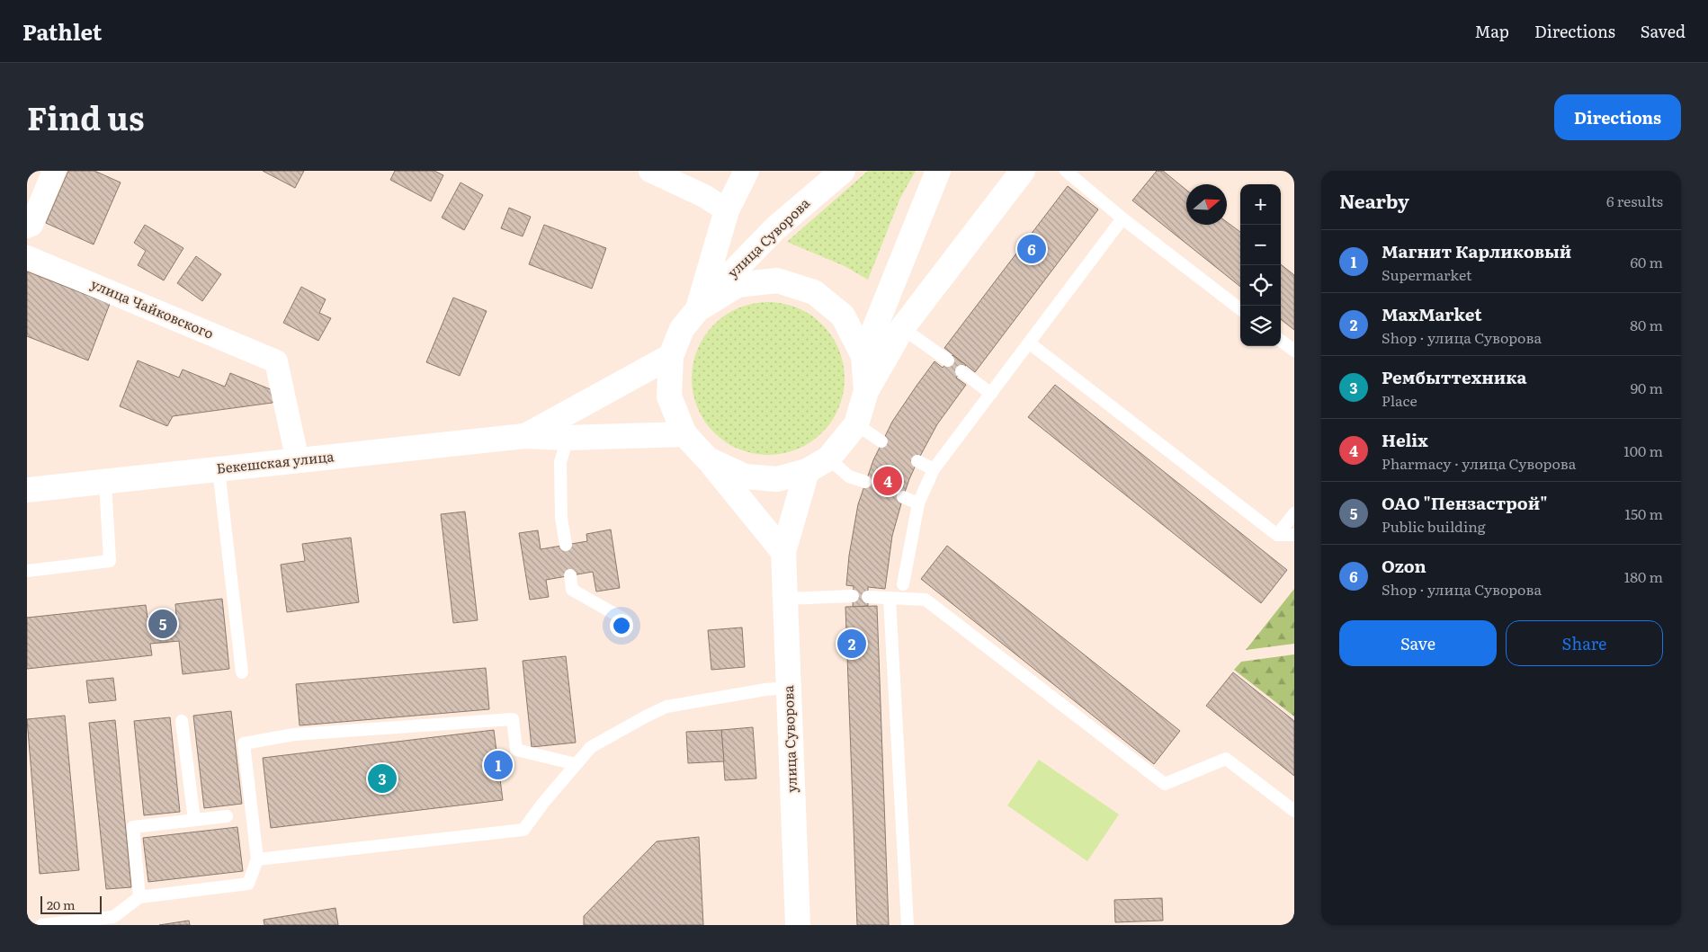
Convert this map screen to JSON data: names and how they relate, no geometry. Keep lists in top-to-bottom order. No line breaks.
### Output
{"streets":{"main road":["улица Суворова","Бекешская улица"],"street":["улица Чайковского"]},"crossings":[["улица Чайковского","Бекешская улица"]],"scale_bar":"20 m","north":"right","page":{"header":"Pathlet","nav":["Map","Directions","Saved"],"title":"Find us","buttons":["Directions",["Save","Share"]],"heading":["Nearby","6 results"],"map_buttons":["+","−"],"list":[{"mark":"1","name":"Магнит Карликовый","note":"Supermarket","value":"60 m"},{"mark":"2","name":"MaxMarket","note":"Shop · улица Суворова","value":"80 m"},{"mark":"3","name":"Рембыттехника","note":"Place","value":"90 m"},{"mark":"4","name":"Helix","note":"Pharmacy · улица Суворова","value":"100 m"},{"mark":"5","name":"ОАО \"Пензастрой\"","note":"Public building","value":"150 m"},{"mark":"6","name":"Ozon","note":"Shop · улица Суворова","value":"180 m"}],"pins":["6","4","5","2","1","3"],"scale":"20 m"}}
